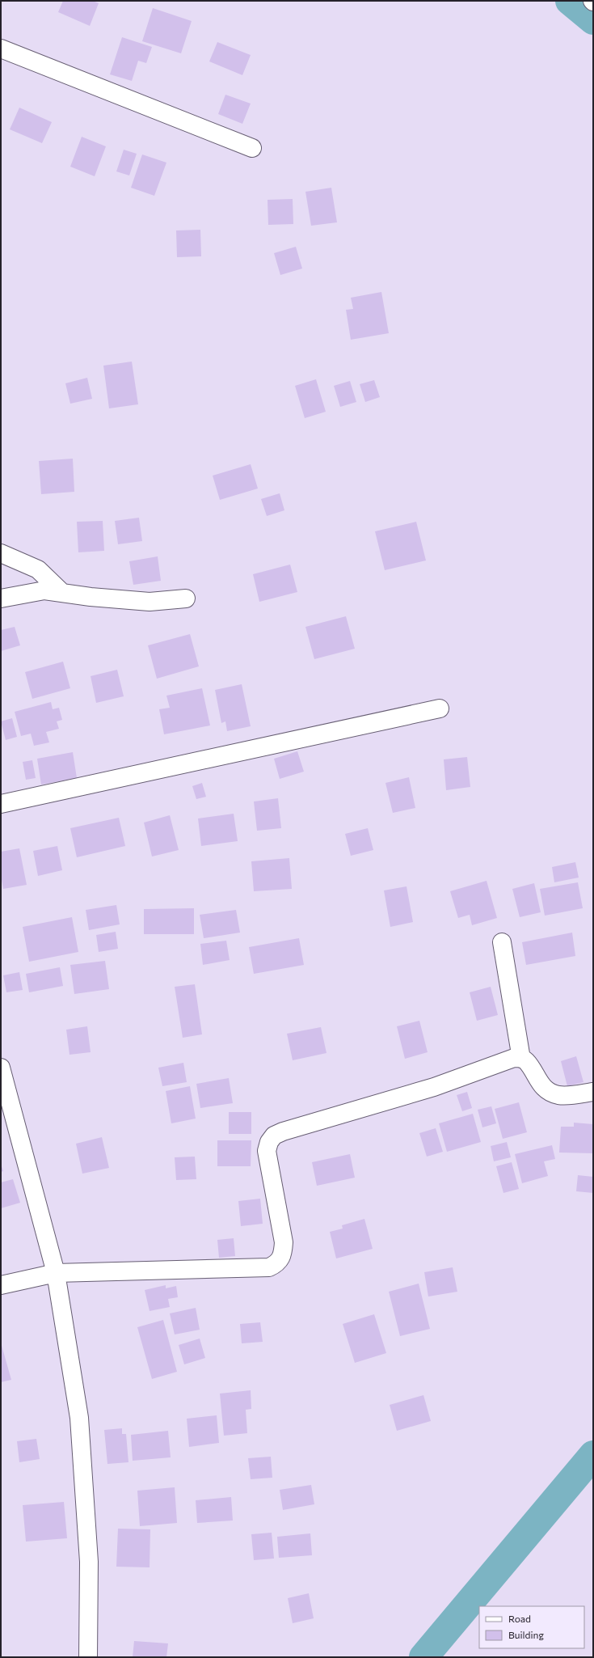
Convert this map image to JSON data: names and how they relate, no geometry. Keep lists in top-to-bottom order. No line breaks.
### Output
{"legend":["Road","Building"]}
